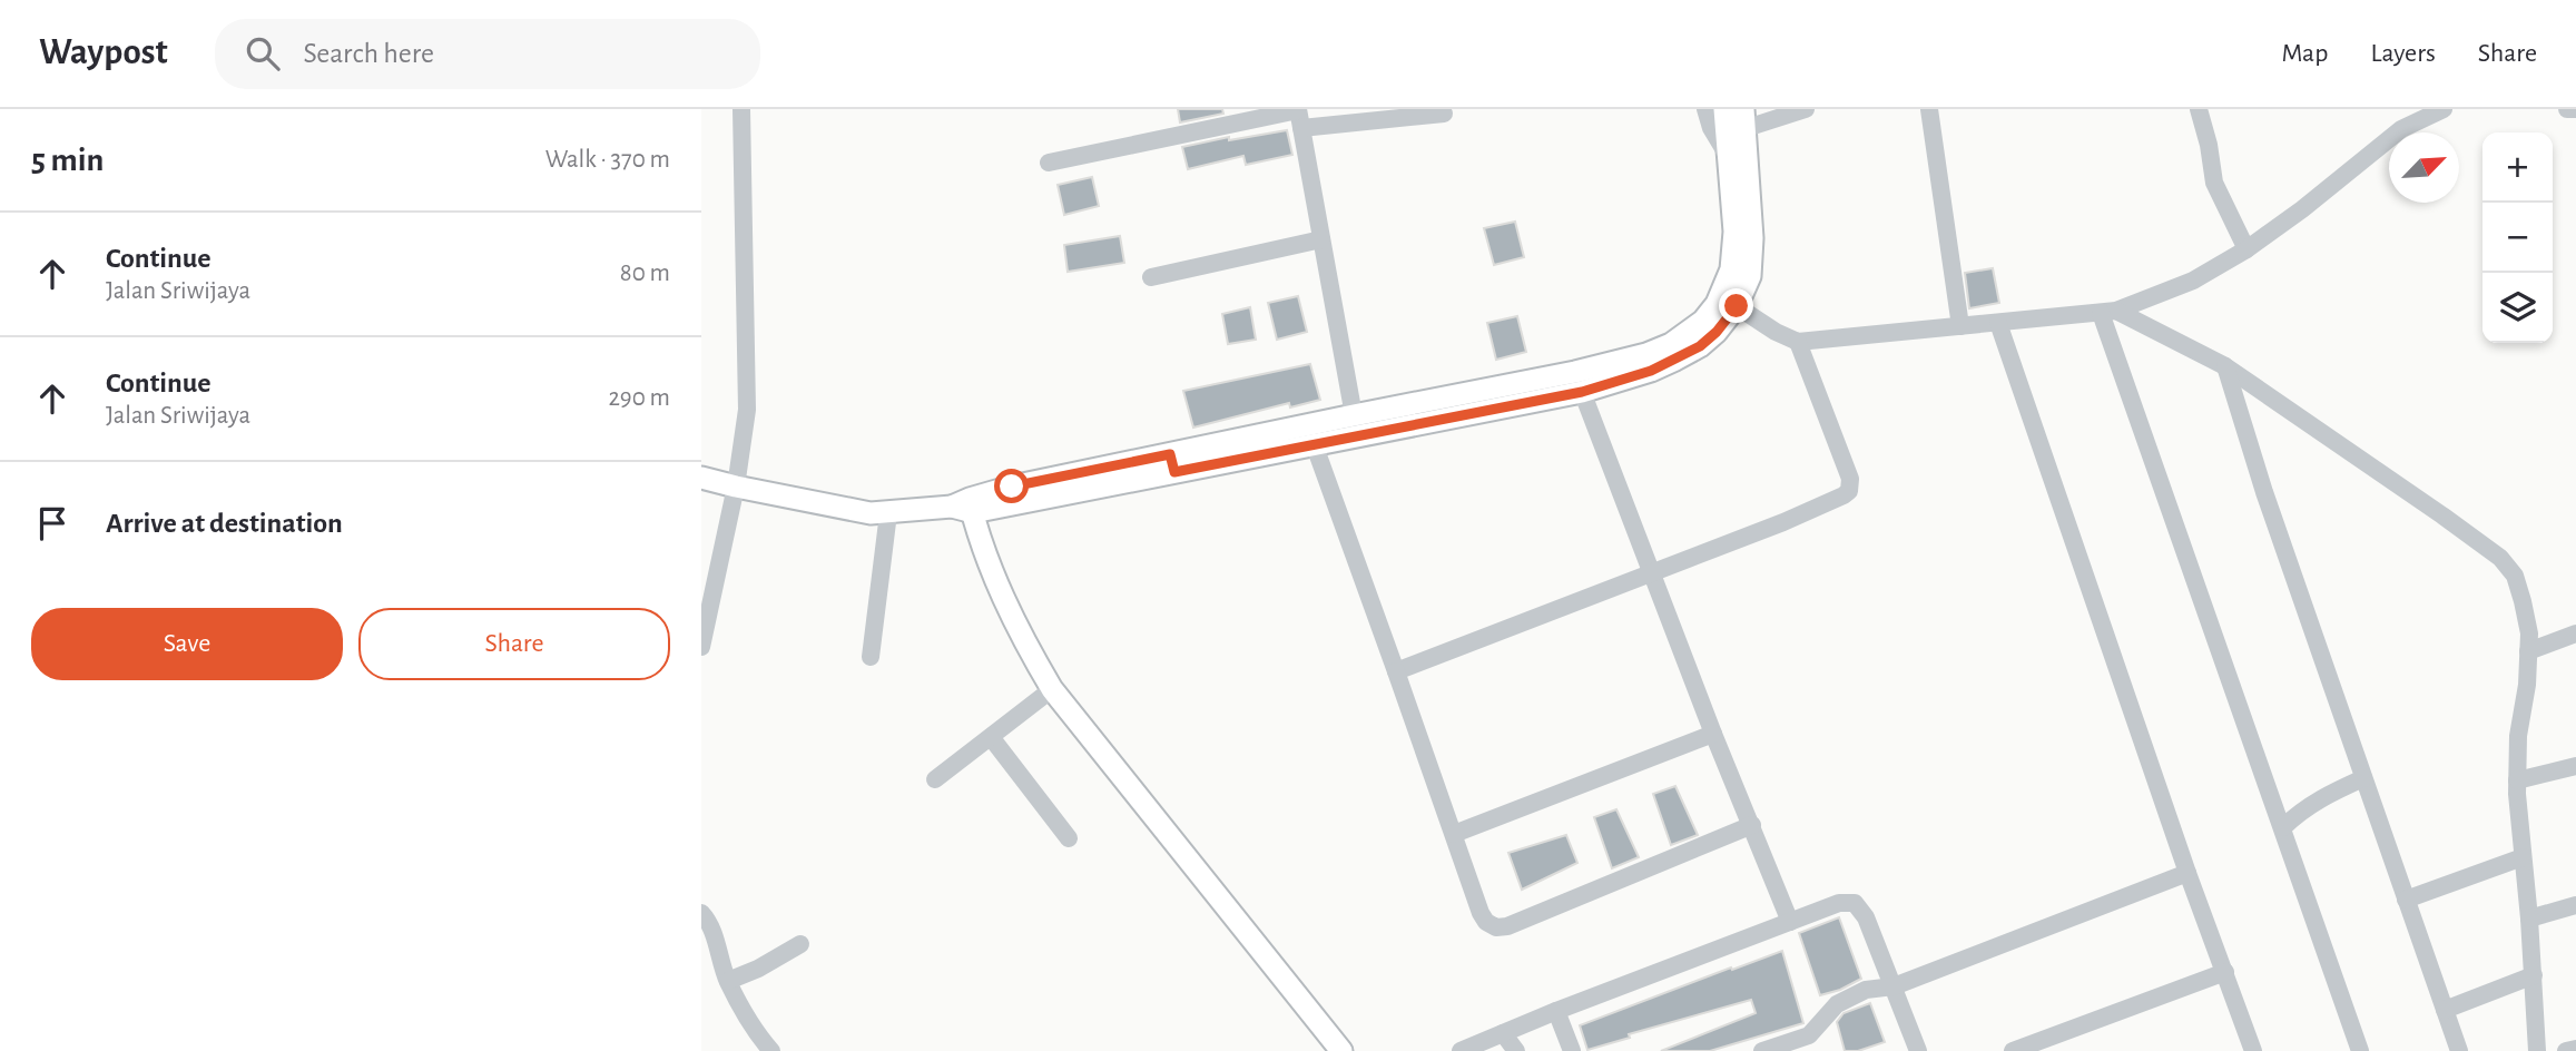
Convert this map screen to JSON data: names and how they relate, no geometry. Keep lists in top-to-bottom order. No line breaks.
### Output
{"north":"top right","page":{"header":"Waypost","search":"Search here","nav":["Map","Layers","Share"],"heading":["5 min","Walk · 370 m"],"map_buttons":["+","−"],"list":[["Continue","Jalan Sriwijaya","80 m"],["Continue","Jalan Sriwijaya","290 m"],"Arrive at destination"],"buttons":["Save","Share"]}}
